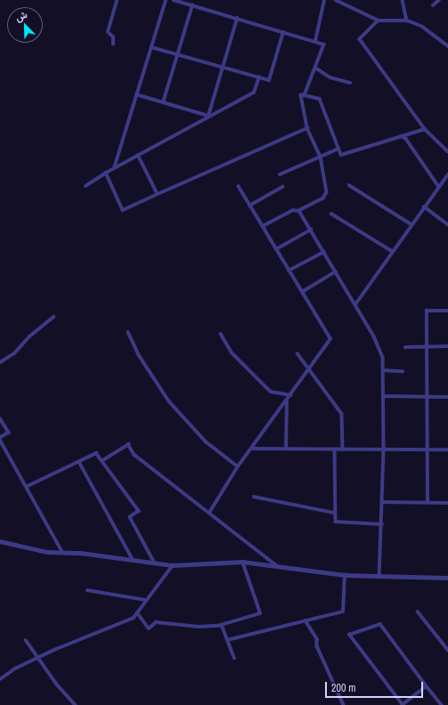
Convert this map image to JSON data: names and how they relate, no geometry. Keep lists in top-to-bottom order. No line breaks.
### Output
{"scale_bar":"200 m","north":"top left"}
